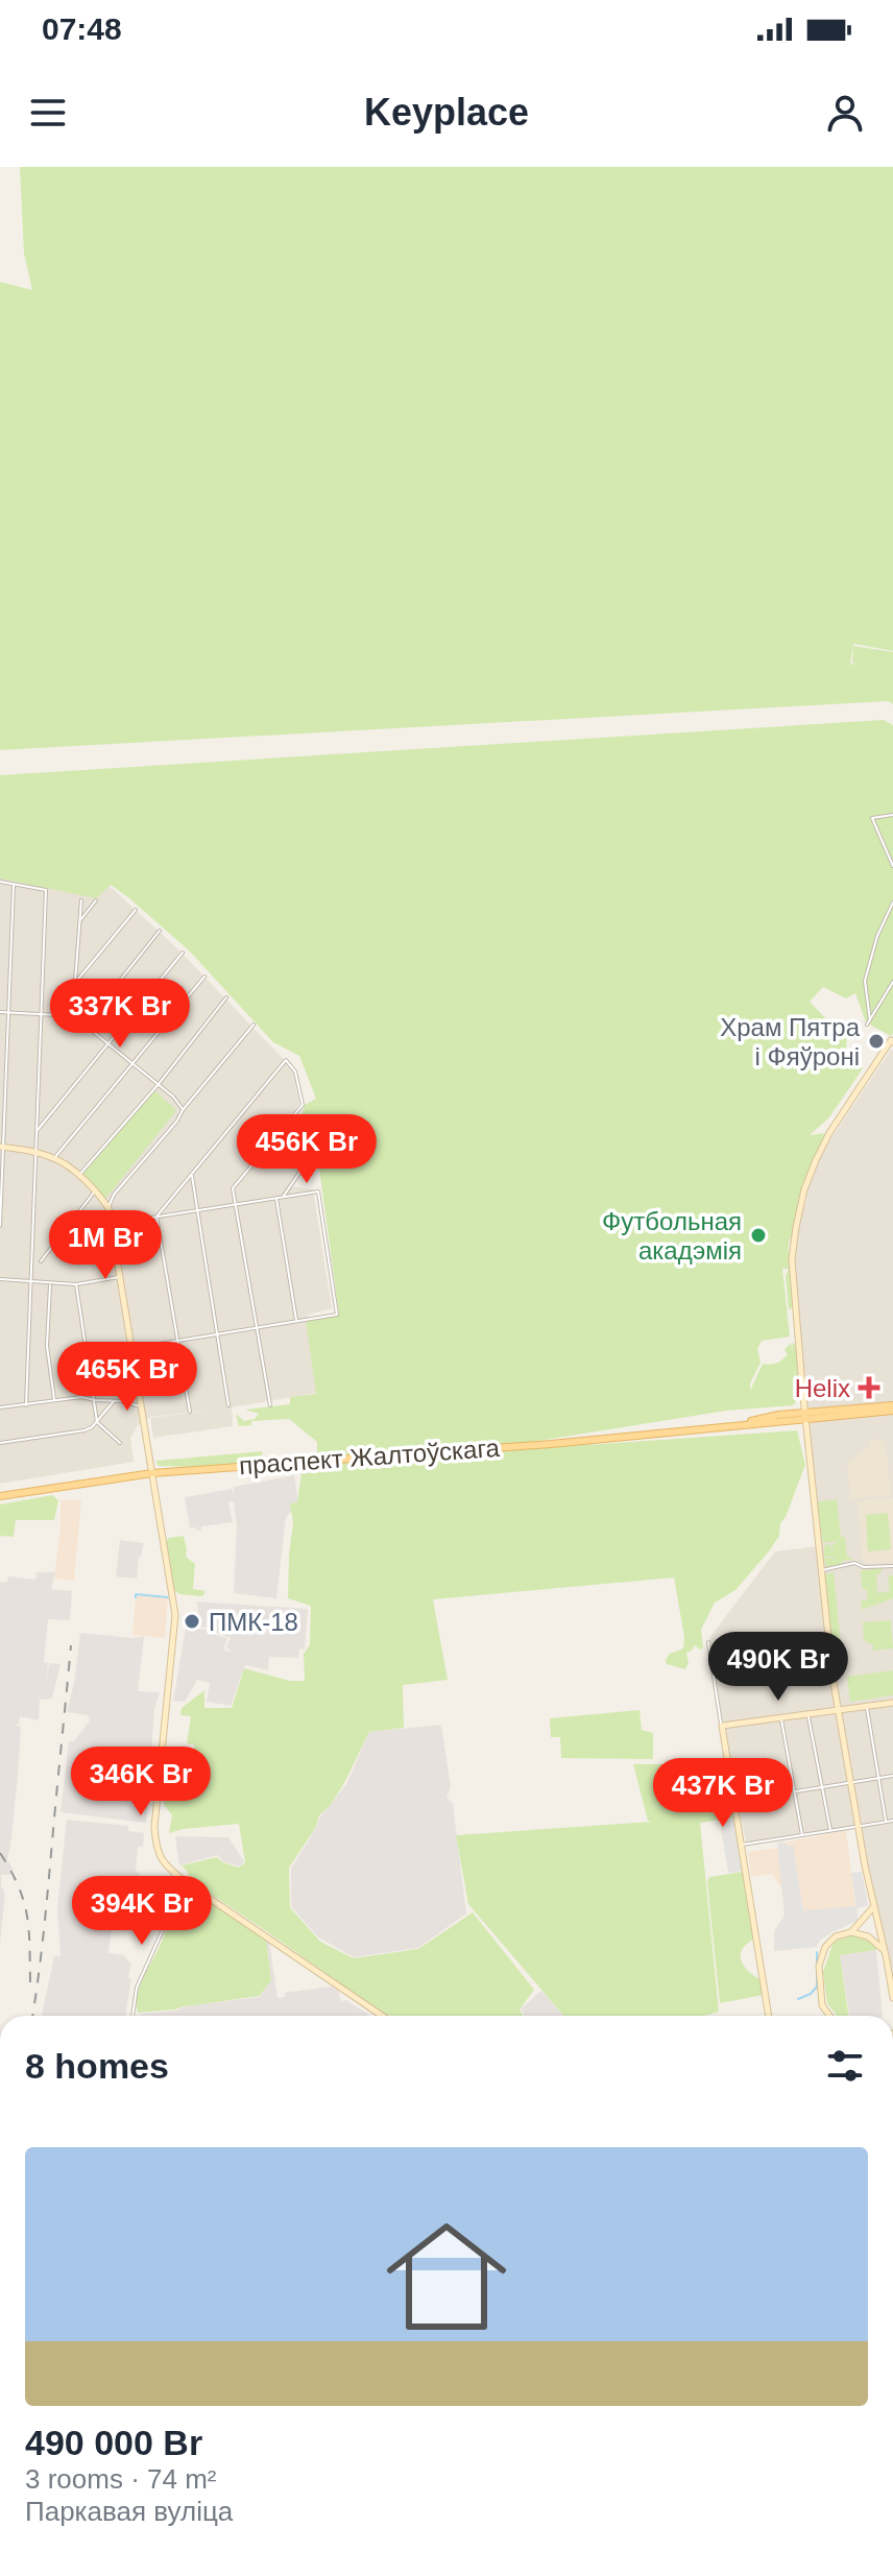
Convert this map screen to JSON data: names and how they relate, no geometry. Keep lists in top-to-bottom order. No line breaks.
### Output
{"streets":{"main road":["праспект Жалтоўскага"]},"places":{"other":["Храм Пятра і Фяўроні","Футбольная акадэмія","ПМК-18"],"health":["Helix"]},"page":{"status":"07:48","header":"Keyplace","price":["337K Br","456K Br","1M Br","465K Br","490K Br","346K Br","437K Br","394K Br"],"heading":"8 homes","list":[{"name":"490 000 Br","note":"3 rooms · 74 m² · Паркавая вуліца"}]}}
